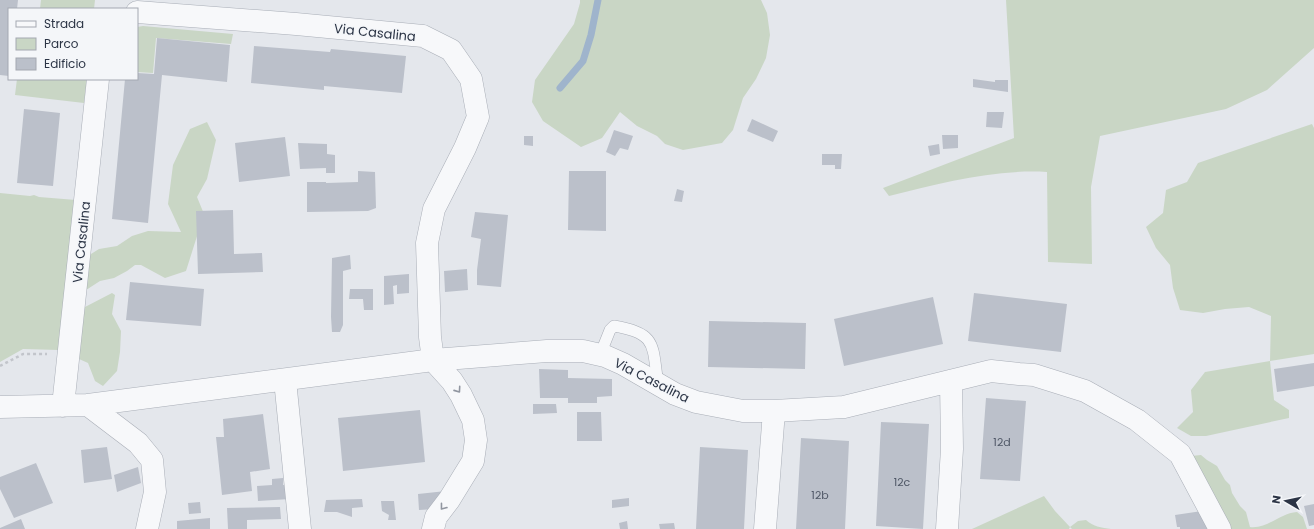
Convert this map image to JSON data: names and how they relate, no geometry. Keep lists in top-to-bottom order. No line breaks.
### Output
{"streets":{"street":["Via Casalina"]},"house_numbers":["12d","12c","12b"],"legend":["Strada","Parco","Edificio"],"north":"left"}
